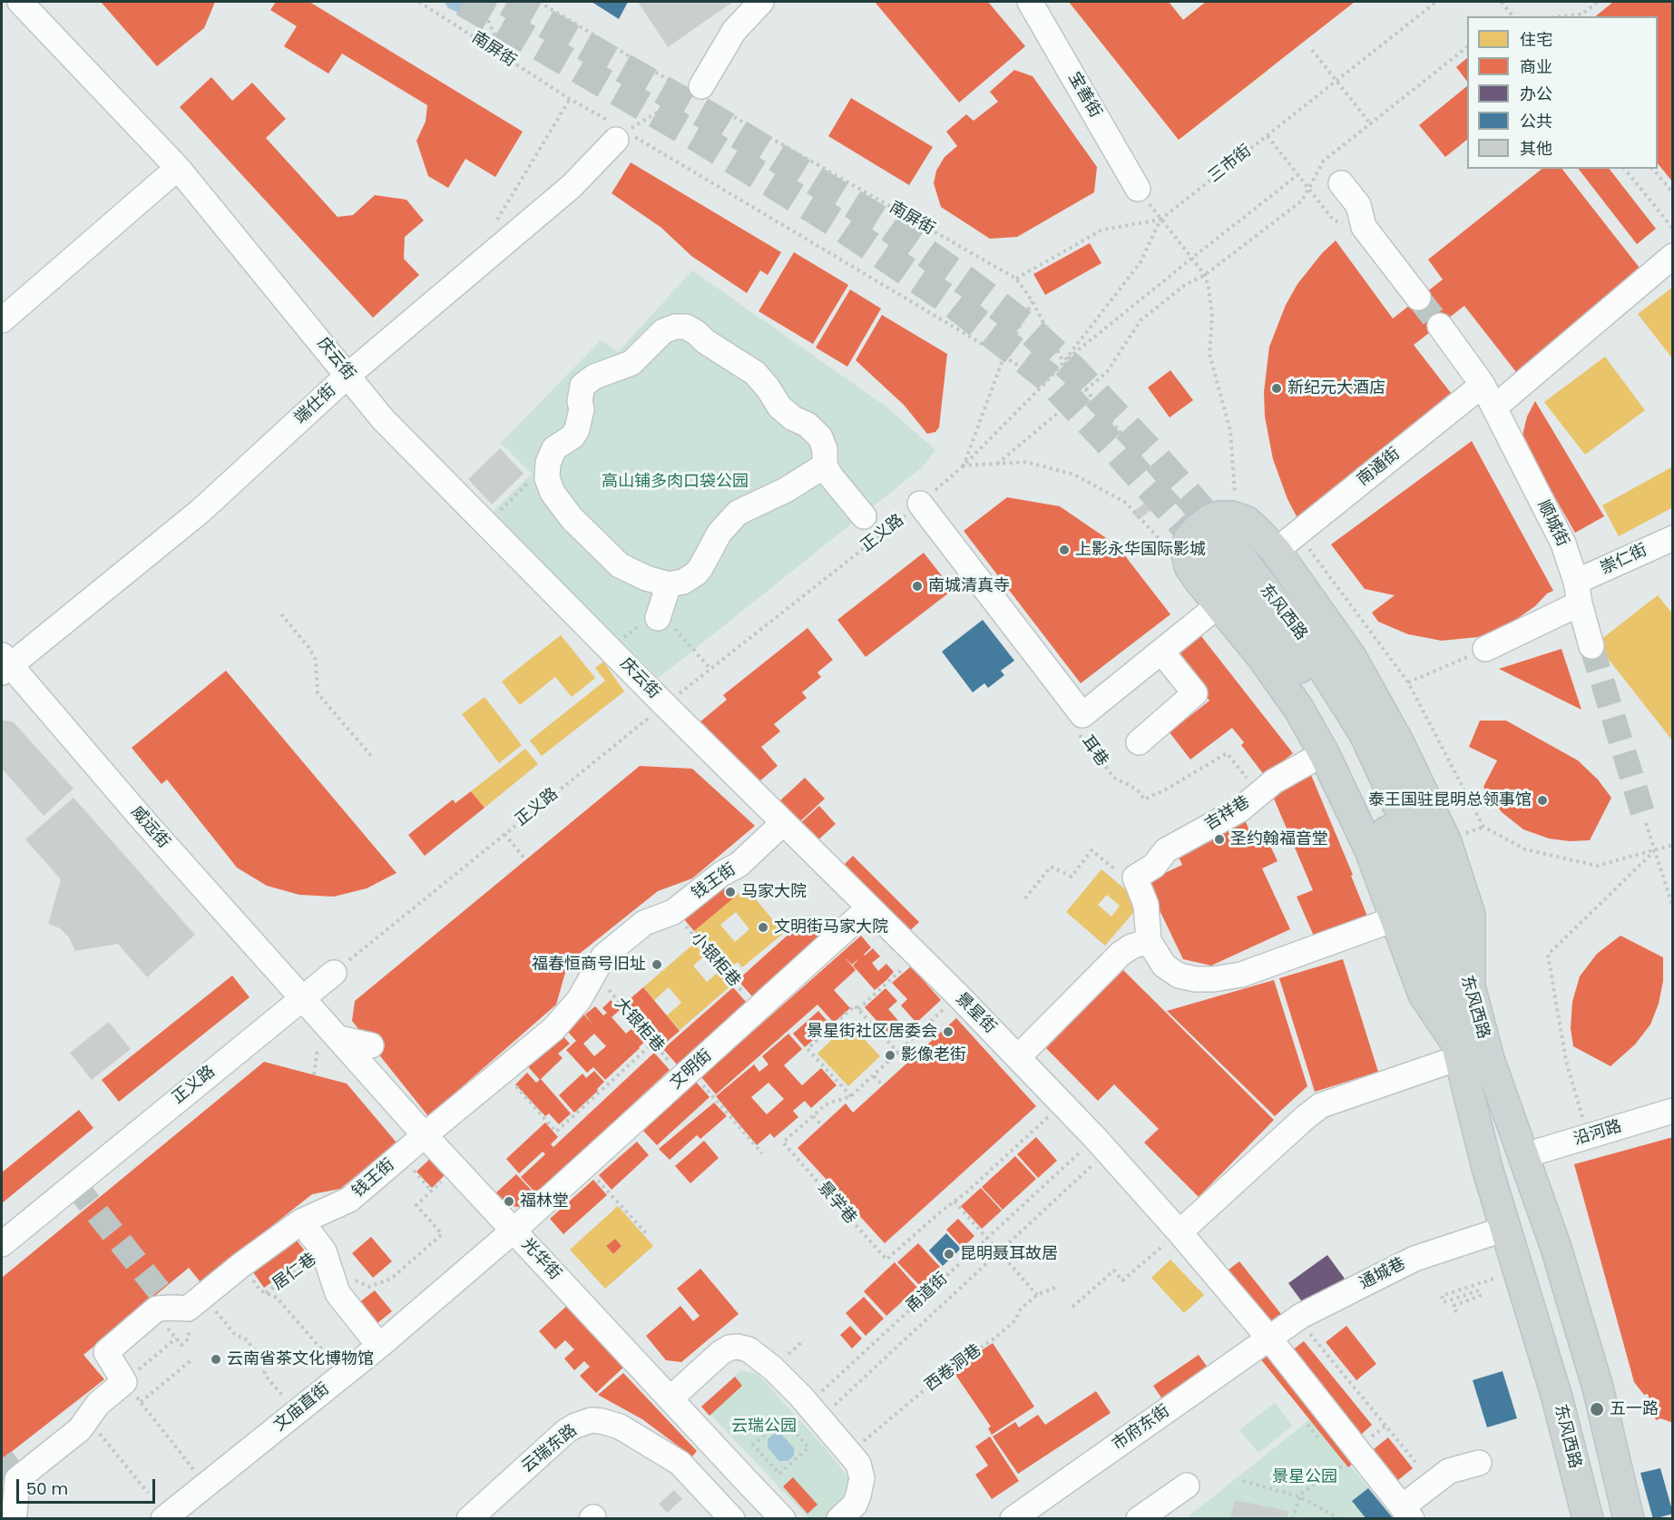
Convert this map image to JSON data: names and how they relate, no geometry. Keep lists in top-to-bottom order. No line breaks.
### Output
{"streets":{"main road":["东风西路"],"street":["宝善街","庆云街","端仕街","南通街","顺城街","正义路","崇仁街","耳巷","吉祥巷","威远街","钱王街","景星街","文明街","沿河路","光华街","通城巷","文庙直街","市府东街","云瑞东路"],"path":["南屏街","三市街","小银柜巷","大银柜巷","景学巷","居仁巷","甬道街","西卷洞巷"]},"crossings":[["南屏街","三市街"],["南屏街","端仕街"],["南屏街","正义路"],["南屏街","东风西路"],["三市街","正义路"],["庆云街","端仕街"],["庆云街","正义路"],["庆云街","景星街"],["端仕街","威远街"],["南通街","顺城街"],["顺城街","崇仁街"],["正义路","威远街"],["正义路","景星街"],["正义路","光华街"],["东风西路","沿河路"],["东风西路","通城巷"],["耳巷","吉祥巷"],["威远街","光华街"],["钱王街","小银柜巷"],["钱王街","景星街"],["钱王街","大银柜巷"],["钱王街","光华街"],["钱王街","居仁巷"],["小银柜巷","文明街"],["景星街","文明街"],["景星街","景学巷"],["景星街","通城巷"],["景星街","甬道街"],["景星街","市府东街"],["大银柜巷","文明街"],["文明街","光华街"],["文明街","文庙直街"],["光华街","文庙直街"],["居仁巷","文庙直街"],["通城巷","市府东街"]],"parks":["高山铺多肉口袋公园","云瑞公园","景星公园"],"places":["新纪元大酒店","上影永华国际影城","南城清真寺","泰王国驻昆明总领事馆","圣约翰福音堂","马家大院","文明街马家大院","福春恒商号旧址","景星街社区居委会","影像老街","福林堂","昆明聂耳故居","云南省茶文化博物馆","五一路"],"legend":["住宅","商业","办公","公共","其他"],"scale_bar":"50 m"}
